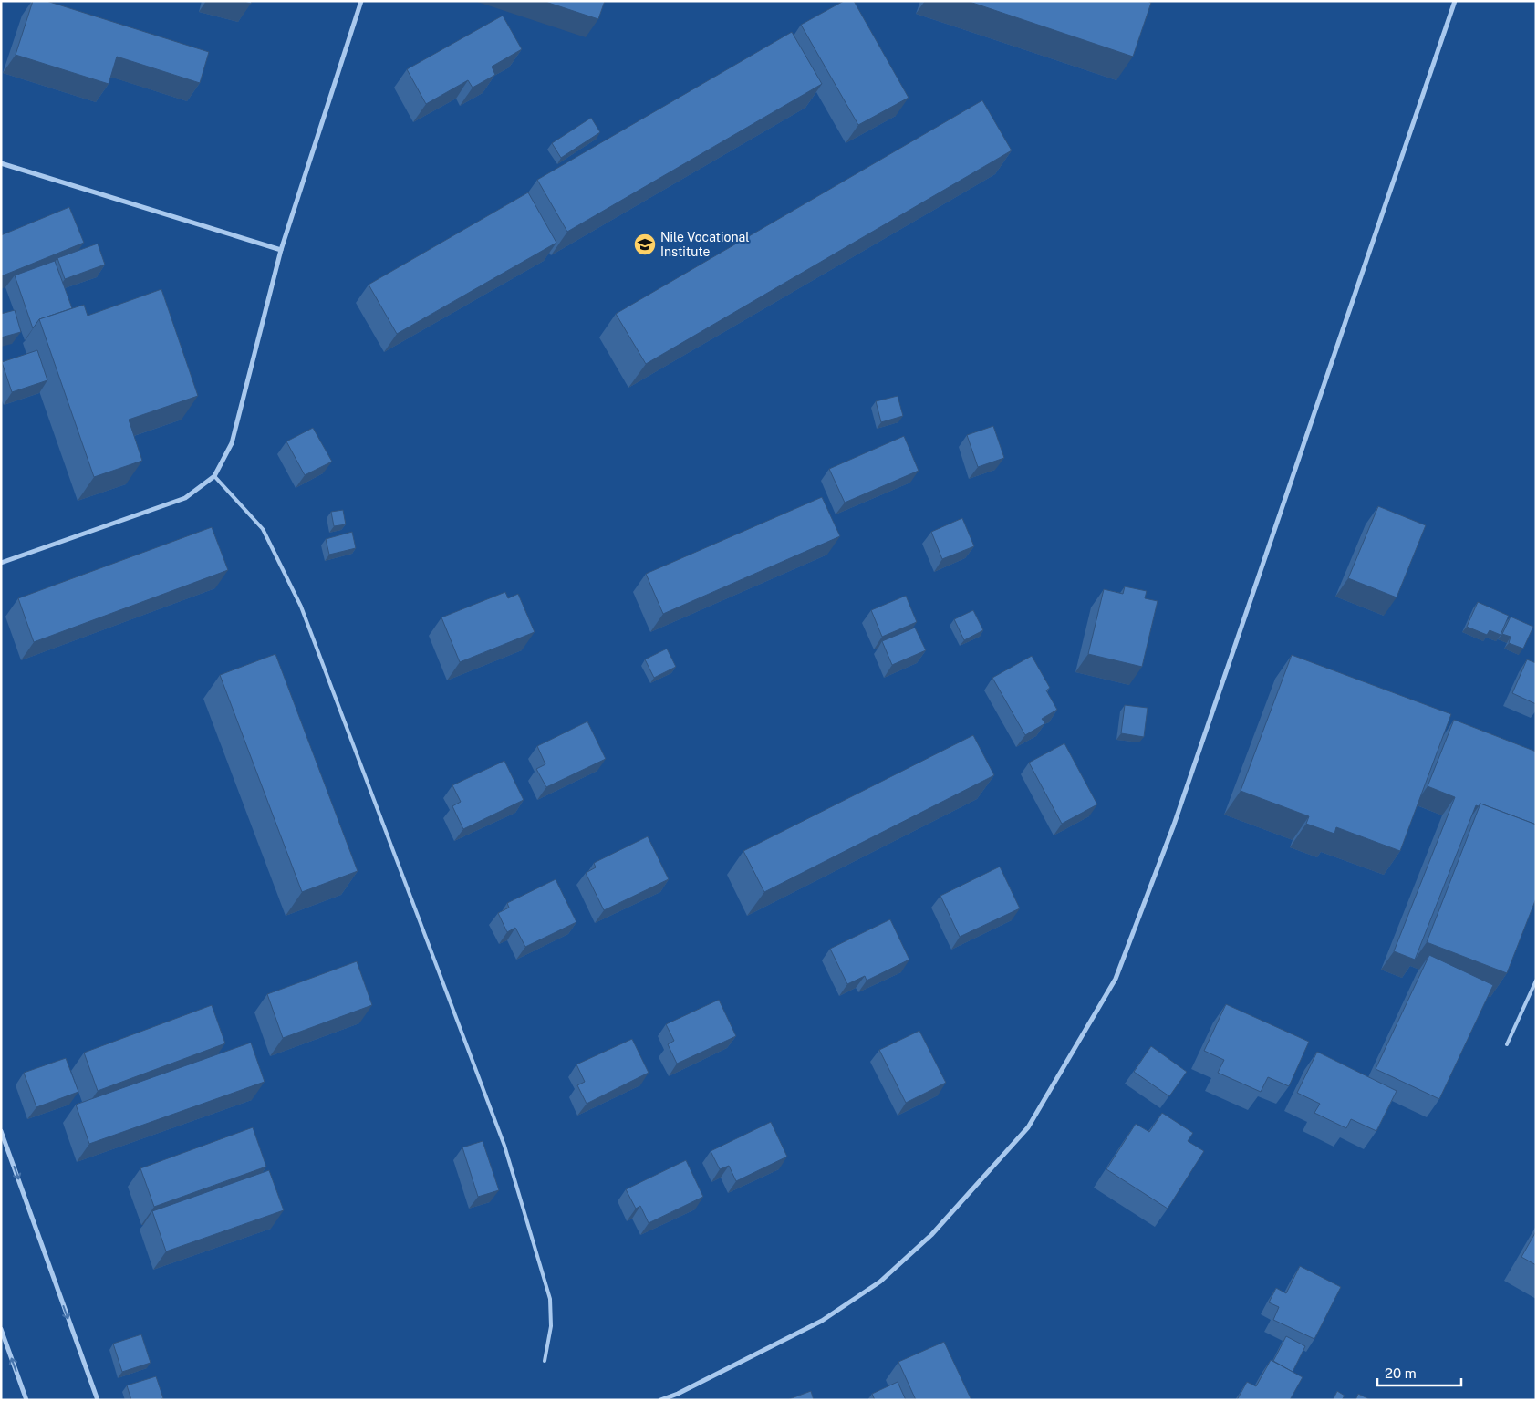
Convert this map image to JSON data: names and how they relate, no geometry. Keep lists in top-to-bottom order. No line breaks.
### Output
{"places":{"school or university":["Nile Vocational Institute"]},"scale_bar":"20 m"}
